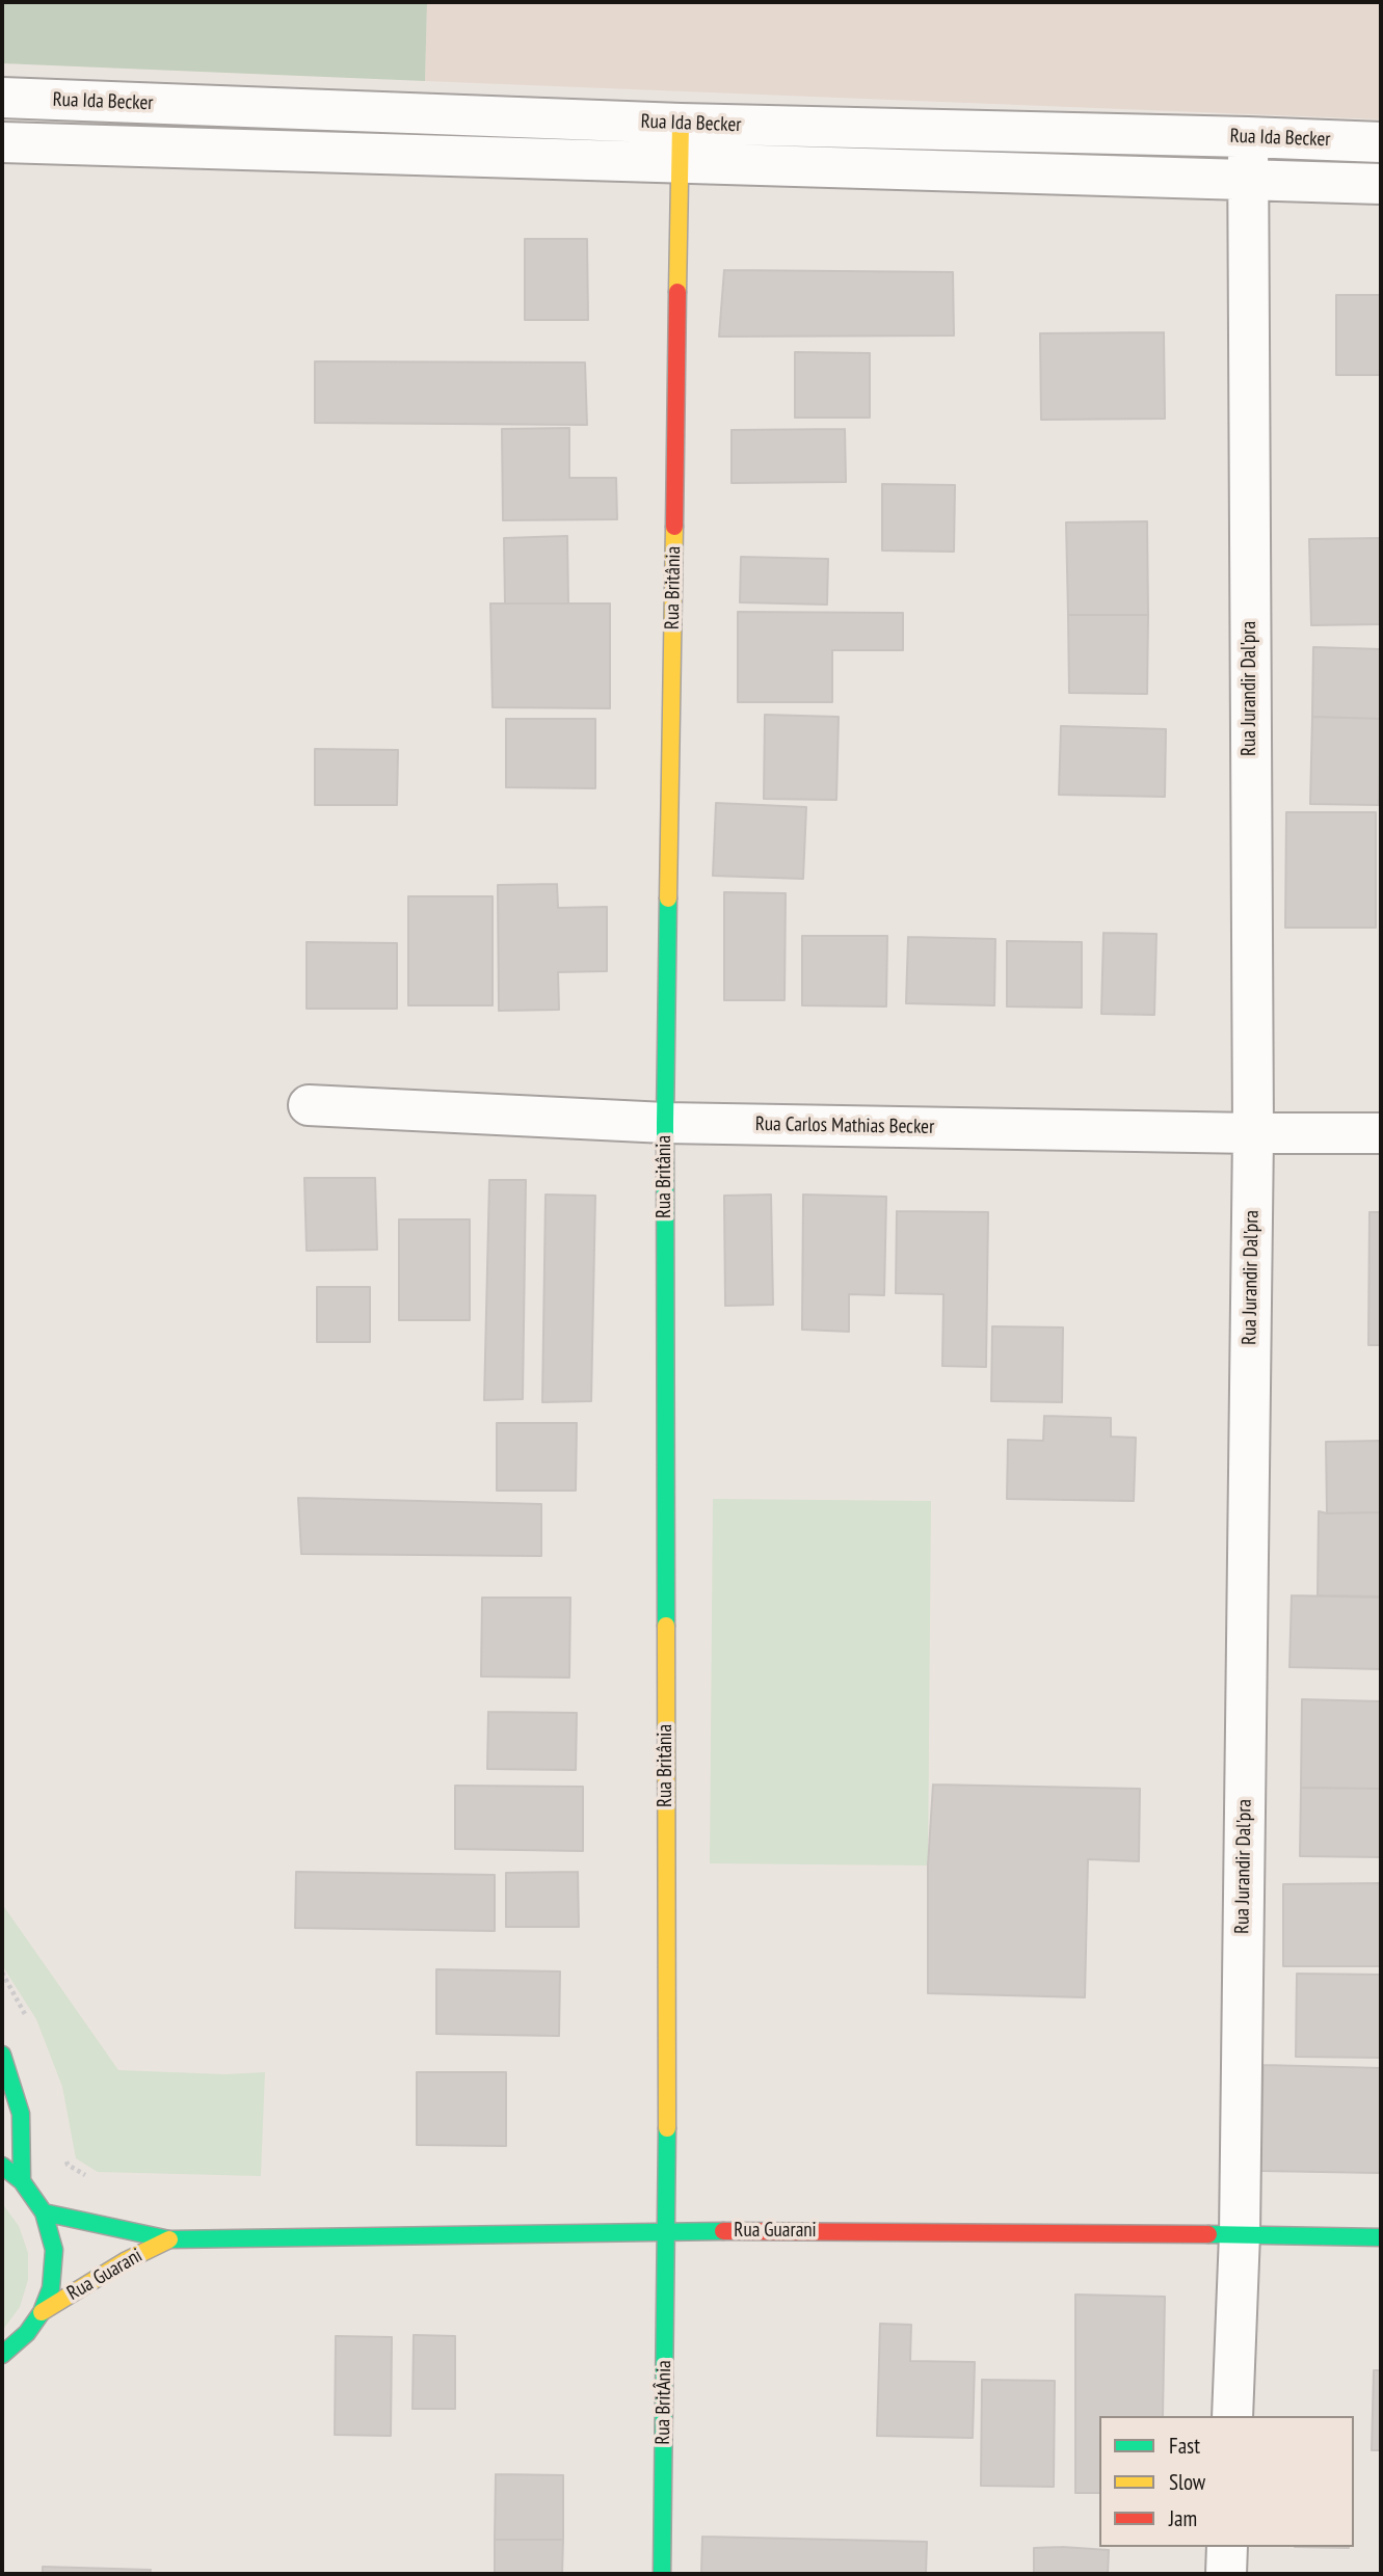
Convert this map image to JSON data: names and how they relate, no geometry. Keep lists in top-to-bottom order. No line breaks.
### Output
{"streets":{"street":["Rua Ida Becker","Rua Britânia","Rua Jurandir Dal'pra","Rua Carlos Mathias Becker","Rua Guarani","Rua BritÂnia"]},"crossings":[["Rua Ida Becker","Rua Britânia"],["Rua Ida Becker","Rua Jurandir Dal'pra"],["Rua Britânia","Rua Carlos Mathias Becker"],["Rua Britânia","Rua Guarani"],["Rua Britânia","Rua BritÂnia"],["Rua Jurandir Dal'pra","Rua Carlos Mathias Becker"],["Rua Jurandir Dal'pra","Rua Guarani"],["Rua Guarani","Rua BritÂnia"]],"legend":["Fast","Slow","Jam"]}
